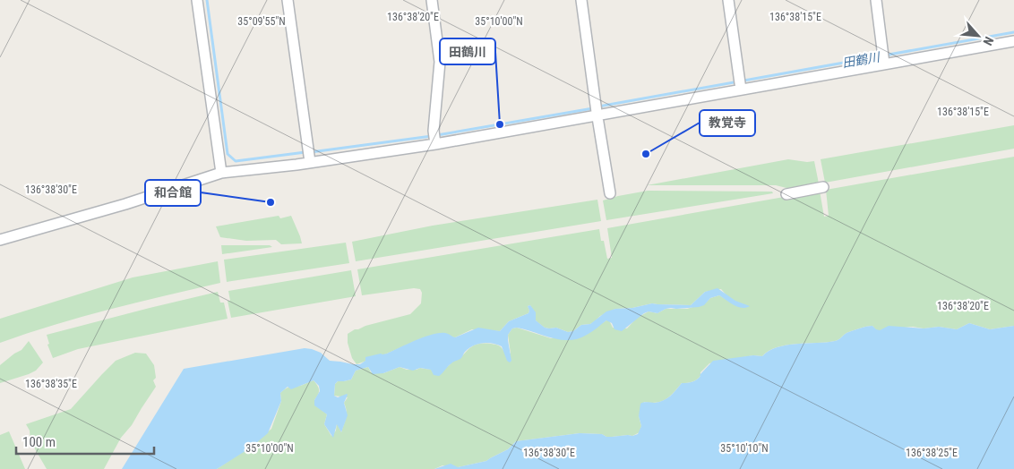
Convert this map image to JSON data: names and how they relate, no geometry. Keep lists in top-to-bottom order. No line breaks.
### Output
{"water":["田鶴川"],"places":["田鶴川","教覚寺","和合館"],"scale_bar":"100 m","north":"bottom right","coordinates":["136°38'15\"E","136°38'20\"E","35°09'55\"N","35°10'00\"N","136°38'30\"E","136°38'35\"E","35°10'10\"N","136°38'25\"E"]}
